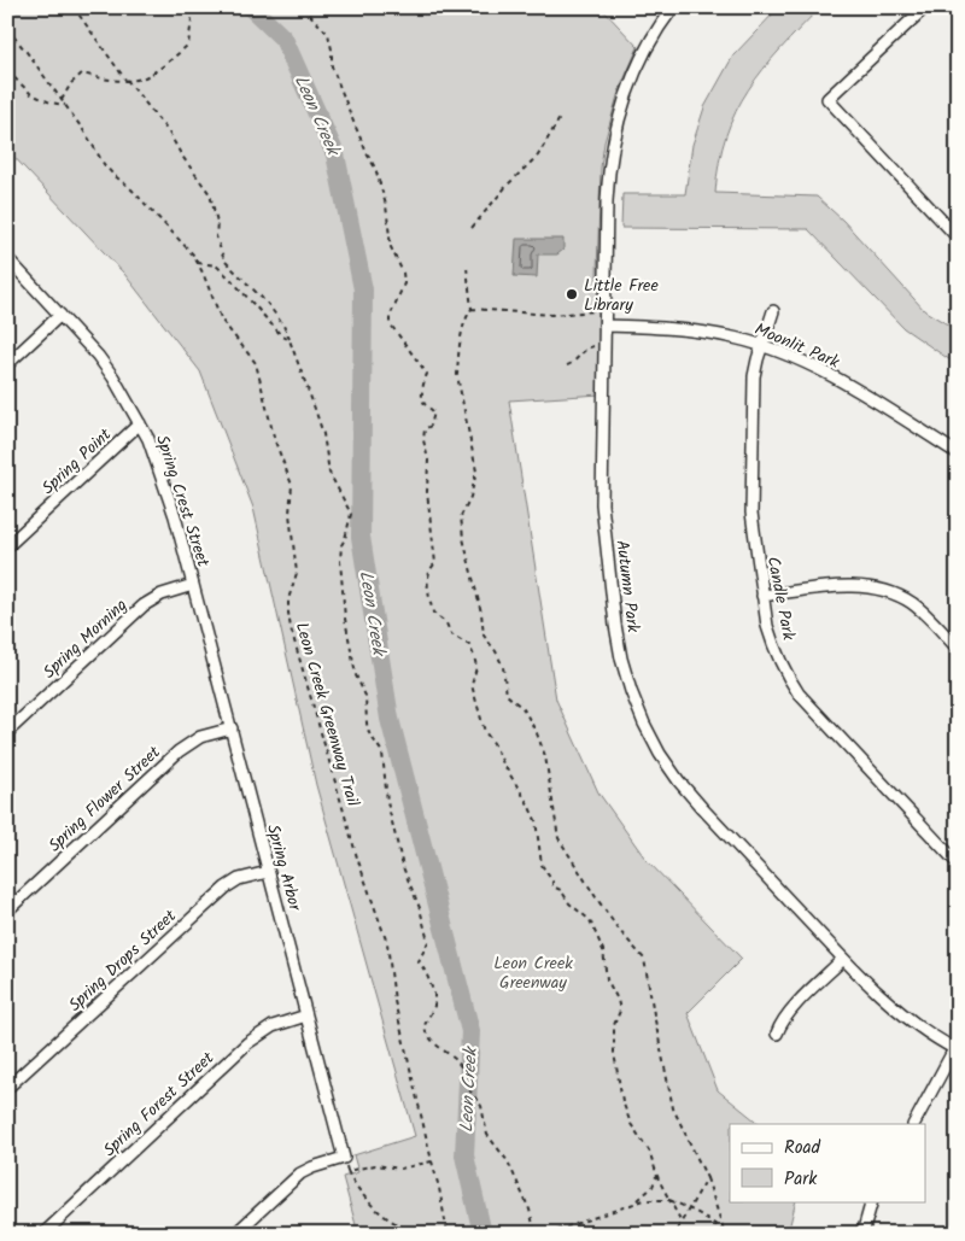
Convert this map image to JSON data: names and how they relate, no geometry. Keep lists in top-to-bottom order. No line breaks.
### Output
{"streets":{"street":["Moonlit Park","Spring Point","Spring Crest Street","Autumn Park","Candle Park","Spring Morning","Spring Flower Street","Spring Arbor","Spring Drops Street","Spring Forest Street"],"path":["Leon Creek Greenway Trail"]},"crossings":[["Moonlit Park","Autumn Park"],["Moonlit Park","Candle Park"],["Spring Point","Spring Crest Street"],["Spring Crest Street","Spring Morning"],["Spring Crest Street","Spring Arbor"],["Spring Morning","Spring Arbor"],["Spring Flower Street","Spring Arbor"],["Spring Arbor","Spring Drops Street"],["Spring Arbor","Spring Forest Street"]],"water":["Leon Creek"],"parks":["Leon Creek Greenway"],"places":["Little Free Library"],"legend":["Road","Park"]}
